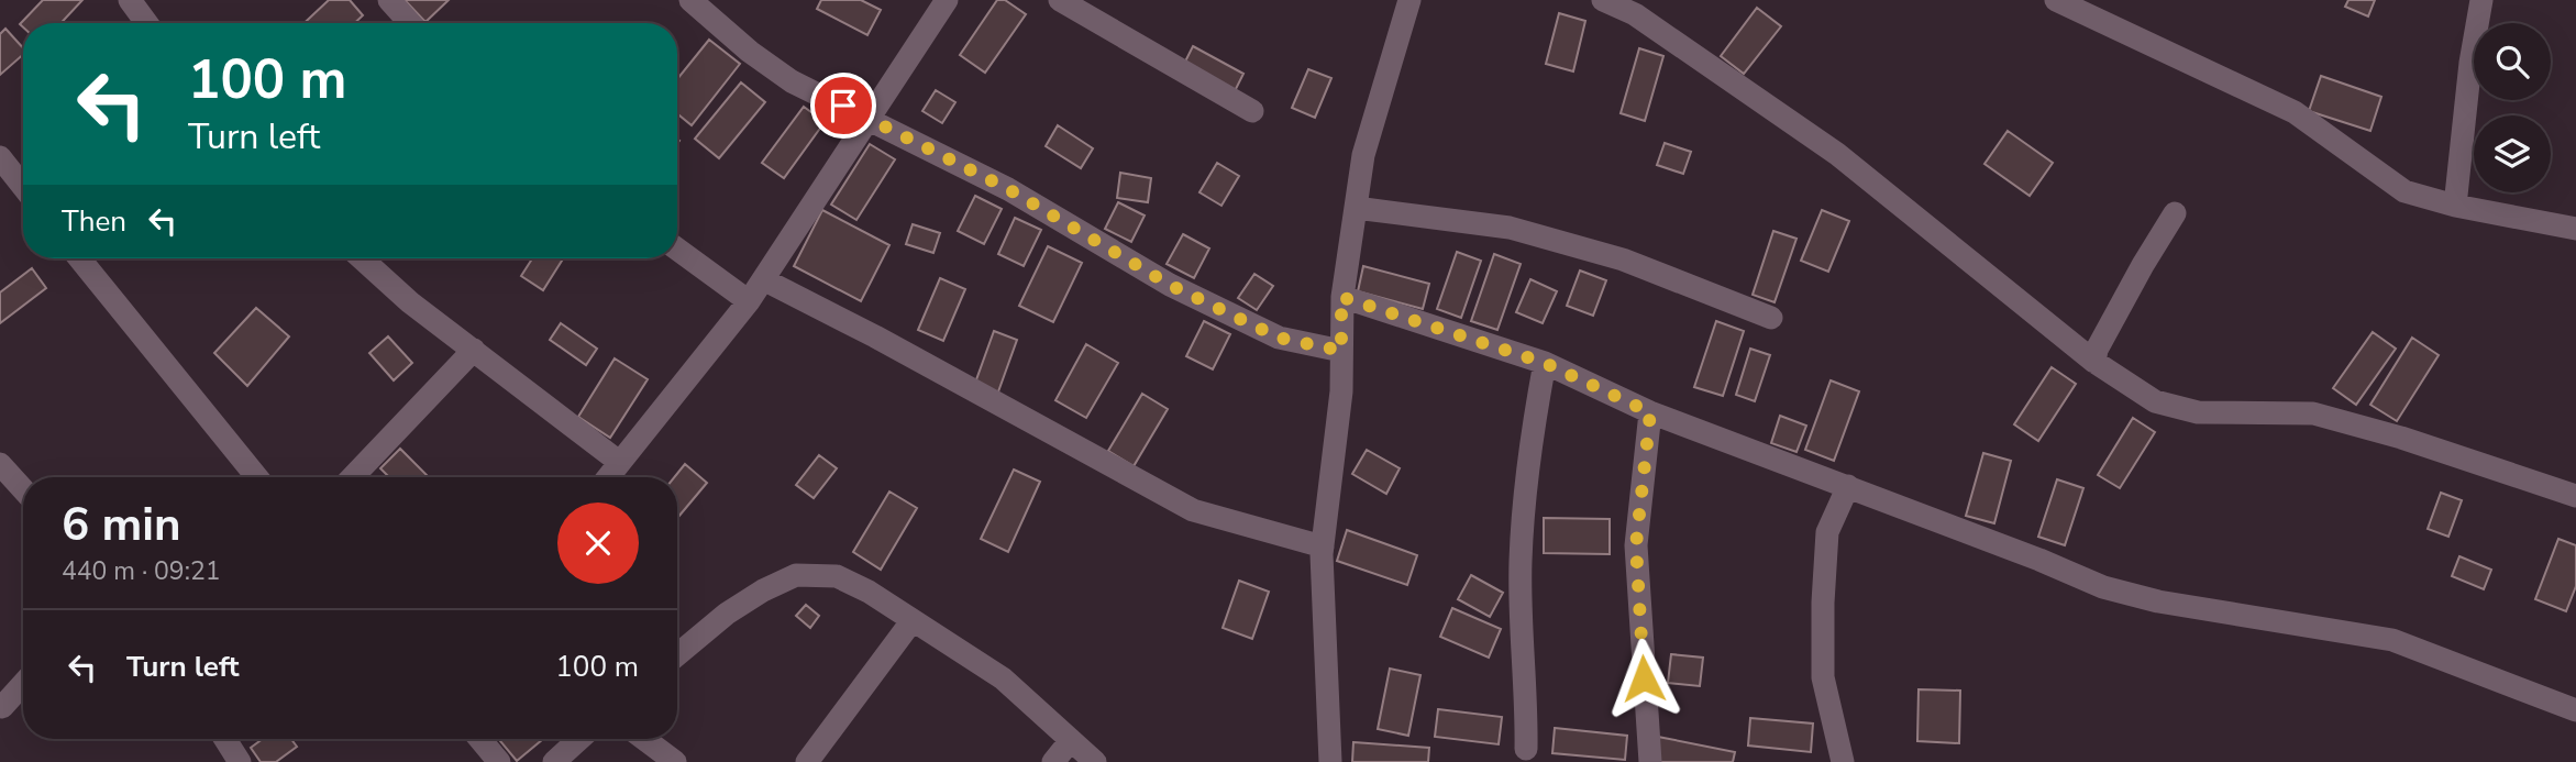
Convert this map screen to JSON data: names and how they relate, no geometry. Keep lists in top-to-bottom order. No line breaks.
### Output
{"page":{"turn":["100 m","Turn left"],"then":"Then","heading":["6 min","440 m · 09:21"],"list":[{"name":"Turn left","value":"100 m"}]}}
